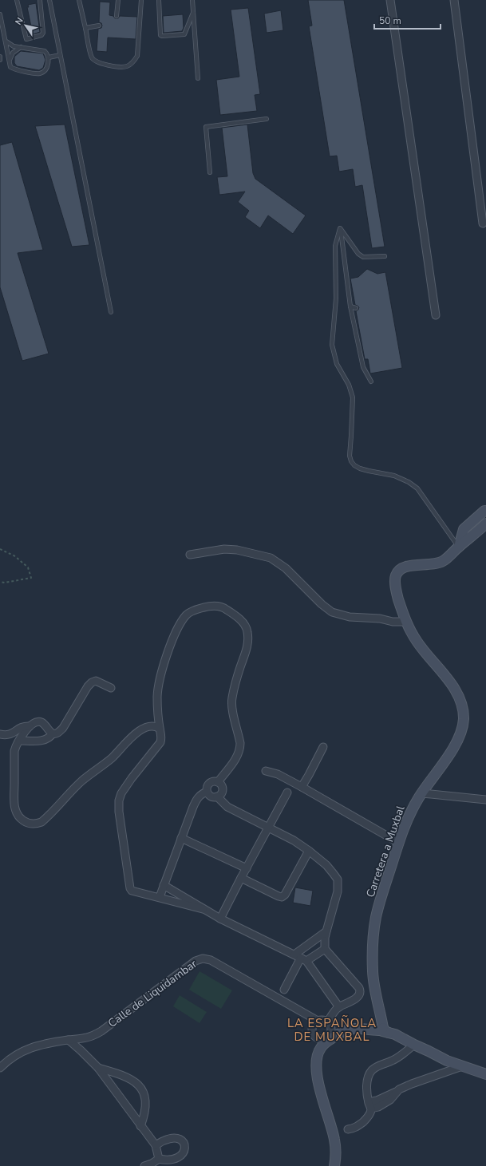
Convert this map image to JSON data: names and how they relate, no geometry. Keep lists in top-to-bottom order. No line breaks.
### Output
{"streets":{"street":["Carretera a Muxbal","Calle de Liquidambar"]},"districts":["LA ESPAÑOLA DE MUXBAL"],"scale_bar":"50 m","north":"top left"}
